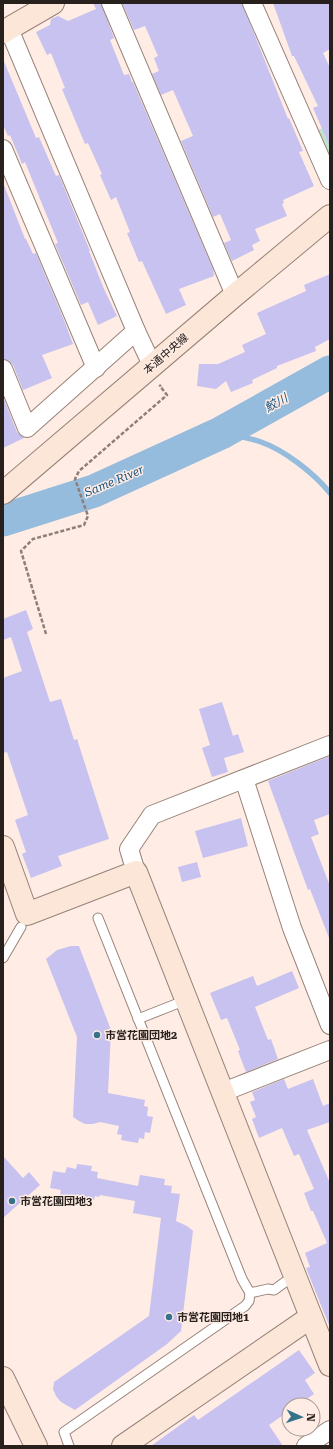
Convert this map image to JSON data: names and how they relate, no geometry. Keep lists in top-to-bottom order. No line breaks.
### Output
{"streets":{"street":["本通中央線"]},"water":["鮫川","Same River"],"places":["市営花園団地2","市営花園団地3","市営花園団地1"],"north":"right"}
